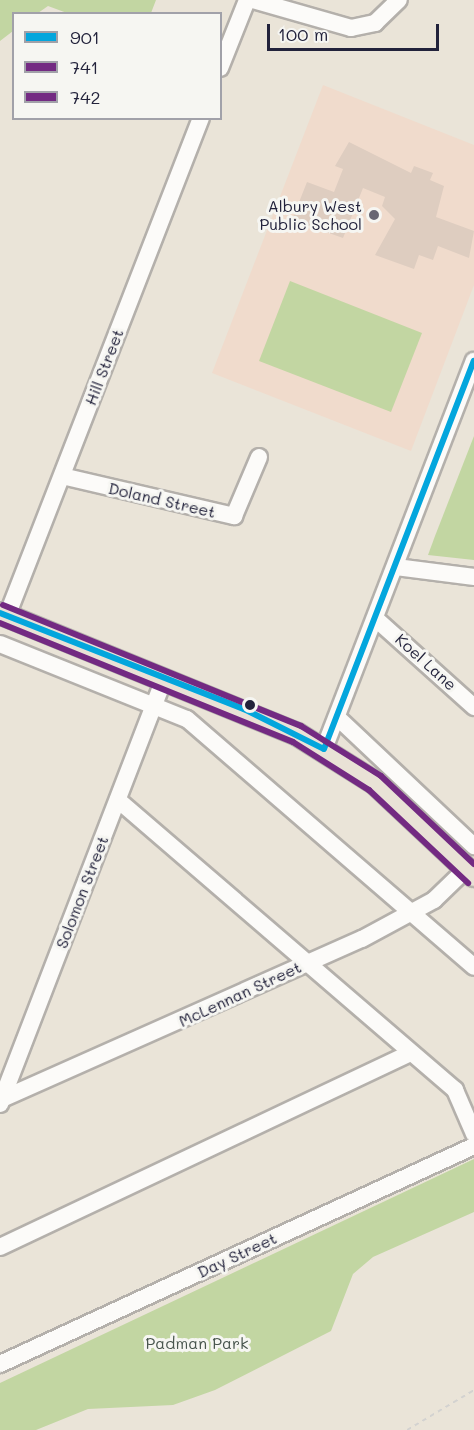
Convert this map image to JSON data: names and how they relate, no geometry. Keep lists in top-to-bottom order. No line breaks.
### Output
{"streets":{"street":["Hill Street","Doland Street","Koel Lane","Solomon Street","McLennan Street","Day Street"]},"crossings":[["Hill Street","Doland Street"],["Solomon Street","McLennan Street"]],"parks":["Padman Park"],"places":["Albury West Public School"],"lines":["transit line 901","transit line 742","transit line 741"],"legend":["901","741","742"],"scale_bar":"100 m"}
